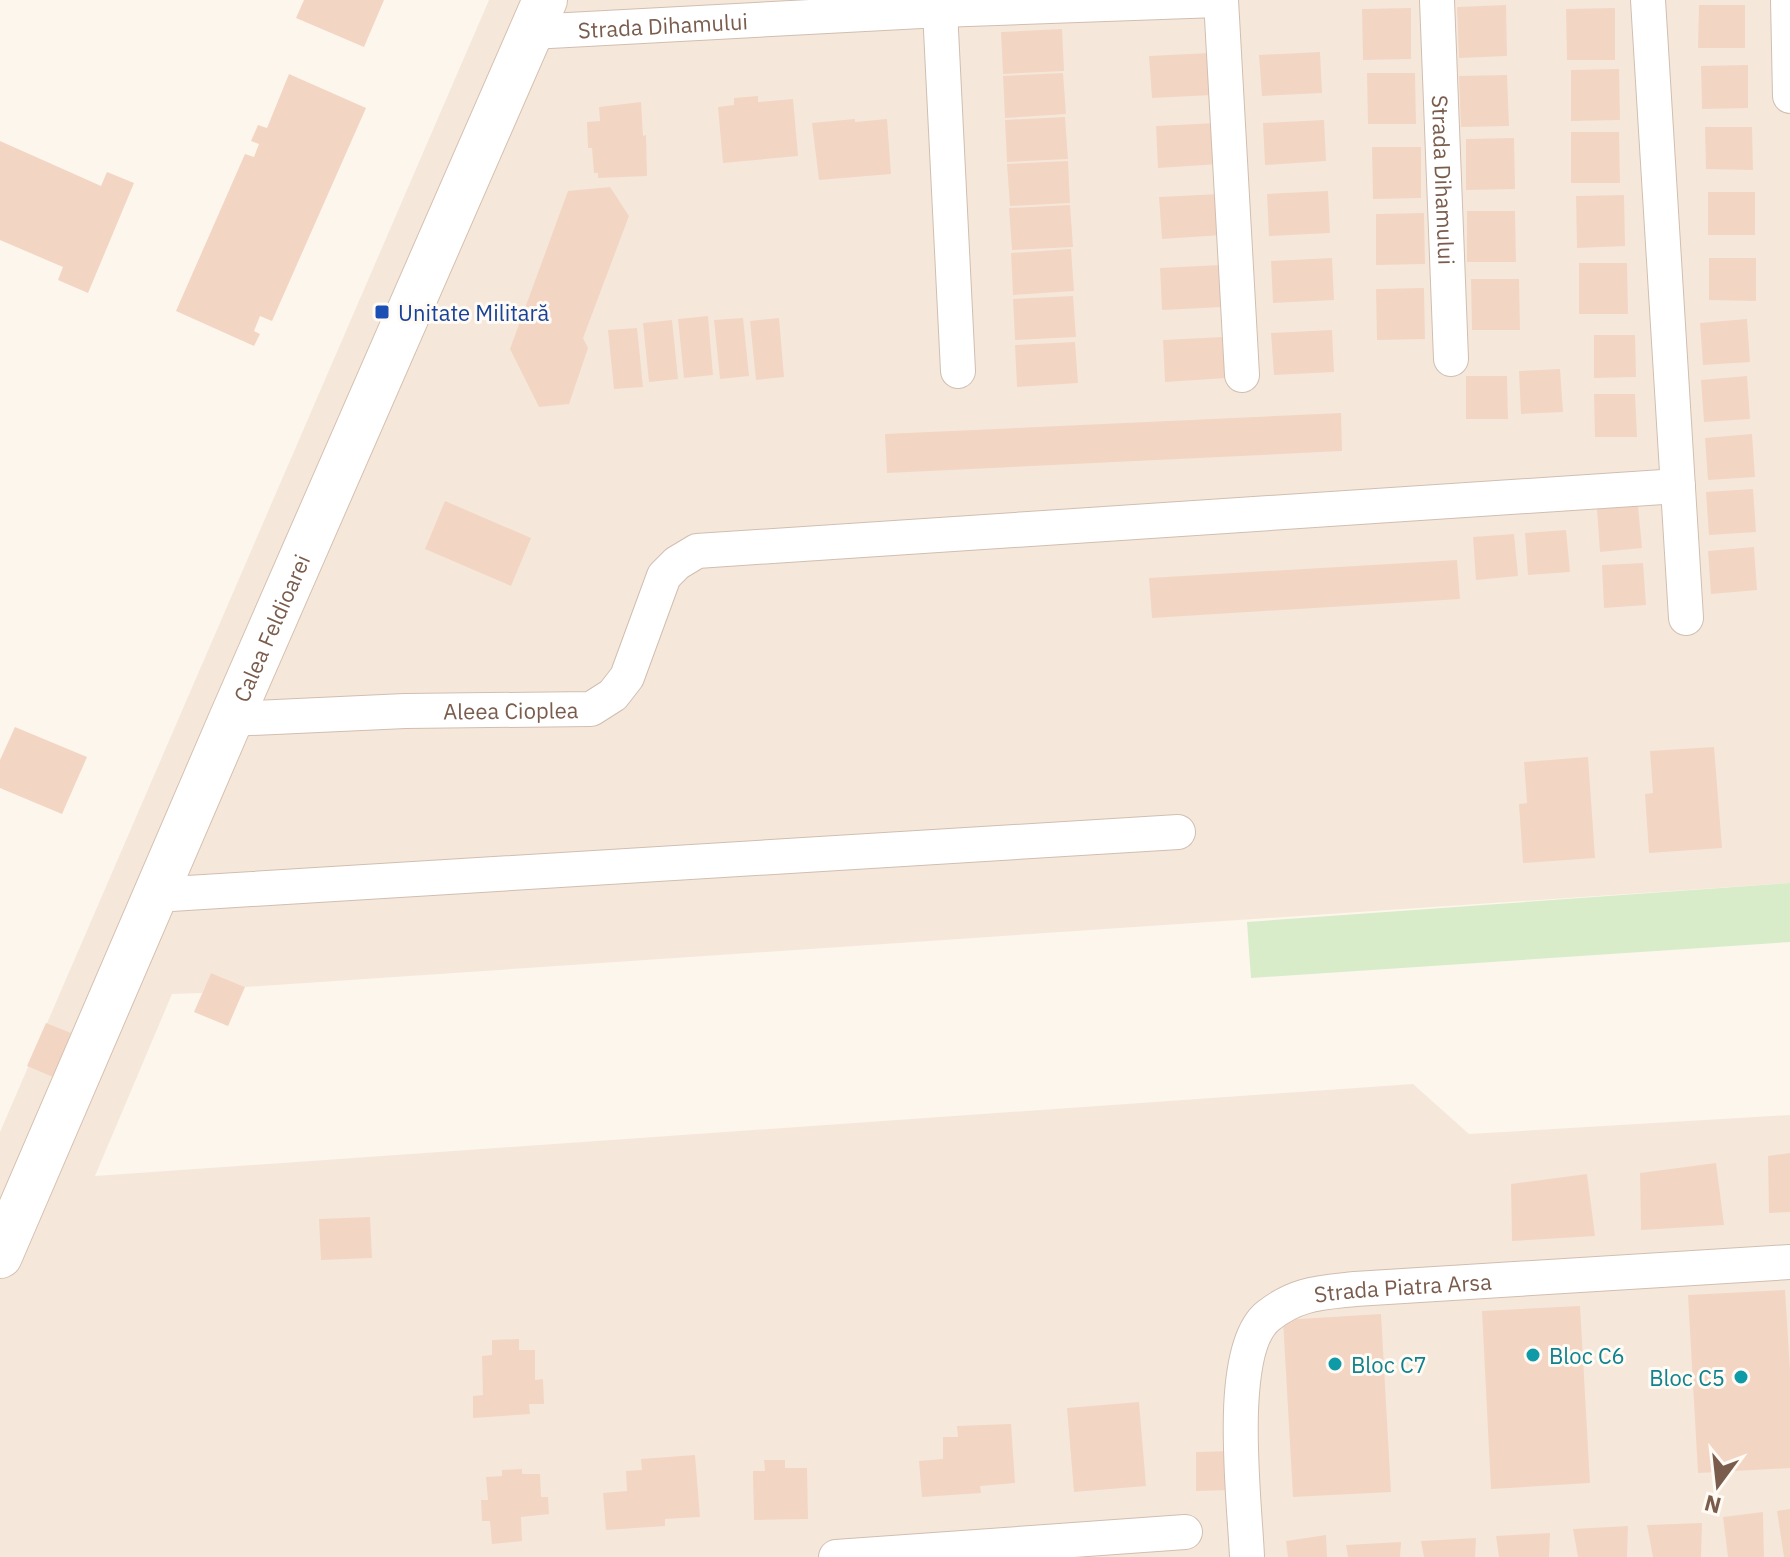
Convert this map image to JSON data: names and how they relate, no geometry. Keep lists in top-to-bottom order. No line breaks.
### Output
{"streets":{"main road":["Calea Feldioarei"],"street":["Strada Dihamului","Aleea Cioplea","Strada Piatra Arsa"]},"crossings":[["Strada Dihamului","Calea Feldioarei"],["Calea Feldioarei","Aleea Cioplea"]],"places":{"transit":["Unitate Militară"],"other":["Bloc C6","Bloc C7","Bloc C5"]},"north":"bottom"}
